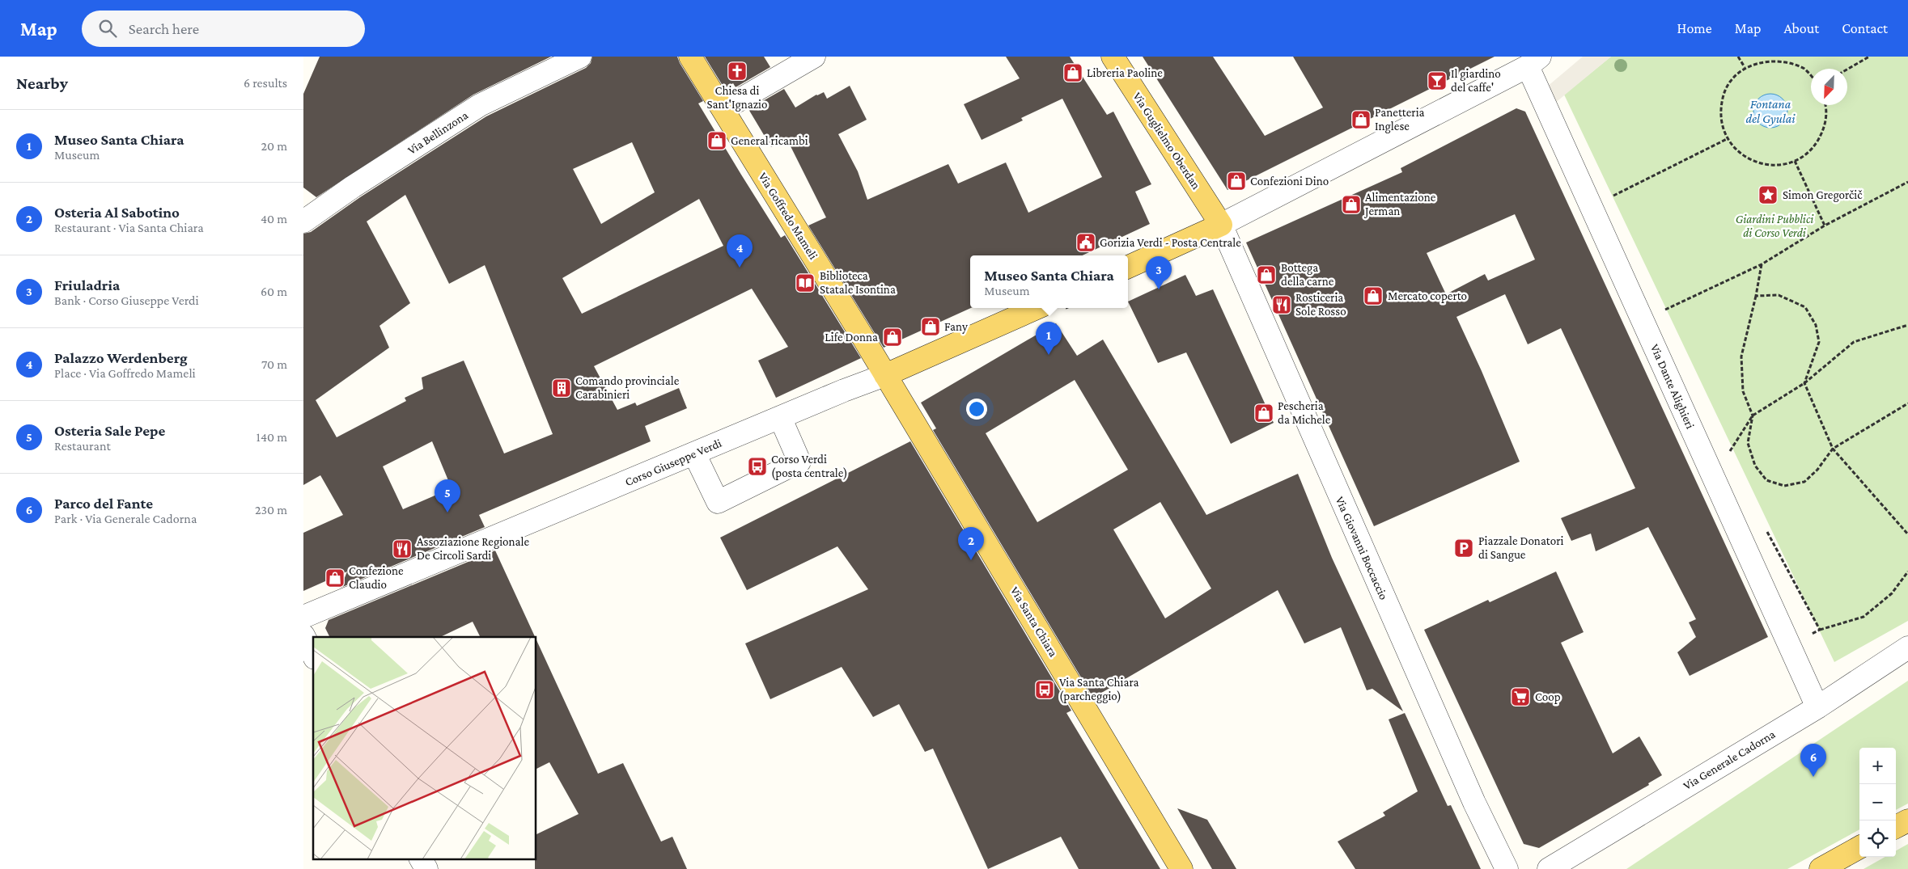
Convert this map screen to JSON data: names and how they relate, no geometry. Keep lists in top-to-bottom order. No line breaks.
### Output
{"streets":{"main road":["Via Guglielmo Oberdan","Via Goffredo Mameli","Corso Giuseppe Verdi","Via Santa Chiara"],"street":["Via Bellinzona","Via Dante Alighieri","Via Giovanni Boccaccio","Via Generale Cadorna"]},"crossings":[["Via Guglielmo Oberdan","Via Giovanni Boccaccio"],["Via Goffredo Mameli","Corso Giuseppe Verdi"],["Via Goffredo Mameli","Via Santa Chiara"],["Via Dante Alighieri","Via Generale Cadorna"],["Corso Giuseppe Verdi","Via Santa Chiara"]],"water":["Fontana del Gyulai"],"parks":["Giardini Pubblici di Corso Verdi"],"places":{"church":["Chiesa di Sant'Ignazio"],"shop":["Libreria Paoline","Panetteria Inglese","General ricambi","Confezioni Dino","Alimentazione Jerman","Bottega della carne","Mercato coperto","Fany","Life Donna","Pescheria da Michele","Confezione Claudio"],"bar":["Il giardino del caffe'"],"place":["Simon Gregorčič"],"public building":["Gorizia Verdi - Posta Centrale"],"library":["Biblioteca Statale Isontina"],"restaurant":["Rosticeria Sole Rosso","Assoziazione Regionale De Circoli Sardi"],"building":["Comando provinciale Carabinieri"],"bus stop":["Corso Verdi (posta centrale)","Via Santa Chiara (parcheggio)"],"parking":["Piazzale Donatori di Sangue"],"supermarket":["Coop"]},"north":"bottom left","page":{"header":"Map","search":"Search here","nav":["Home","Map","About","Contact"],"heading":["Nearby","6 results"],"list":[{"mark":"1","name":"Museo Santa Chiara","note":"Museum","value":"20 m"},{"mark":"2","name":"Osteria Al Sabotino","note":"Restaurant · Via Santa Chiara","value":"40 m"},{"mark":"3","name":"Friuladria","note":"Bank · Corso Giuseppe Verdi","value":"60 m"},{"mark":"4","name":"Palazzo Werdenberg","note":"Place · Via Goffredo Mameli","value":"70 m"},{"mark":"5","name":"Osteria Sale Pepe","note":"Restaurant","value":"140 m"},{"mark":"6","name":"Parco del Fante","note":"Park · Via Generale Cadorna","value":"230 m"}],"pins":["4","3","1","5","2","6"],"popup":["Museo Santa Chiara","Museum"],"map_buttons":["+","−"]}}
